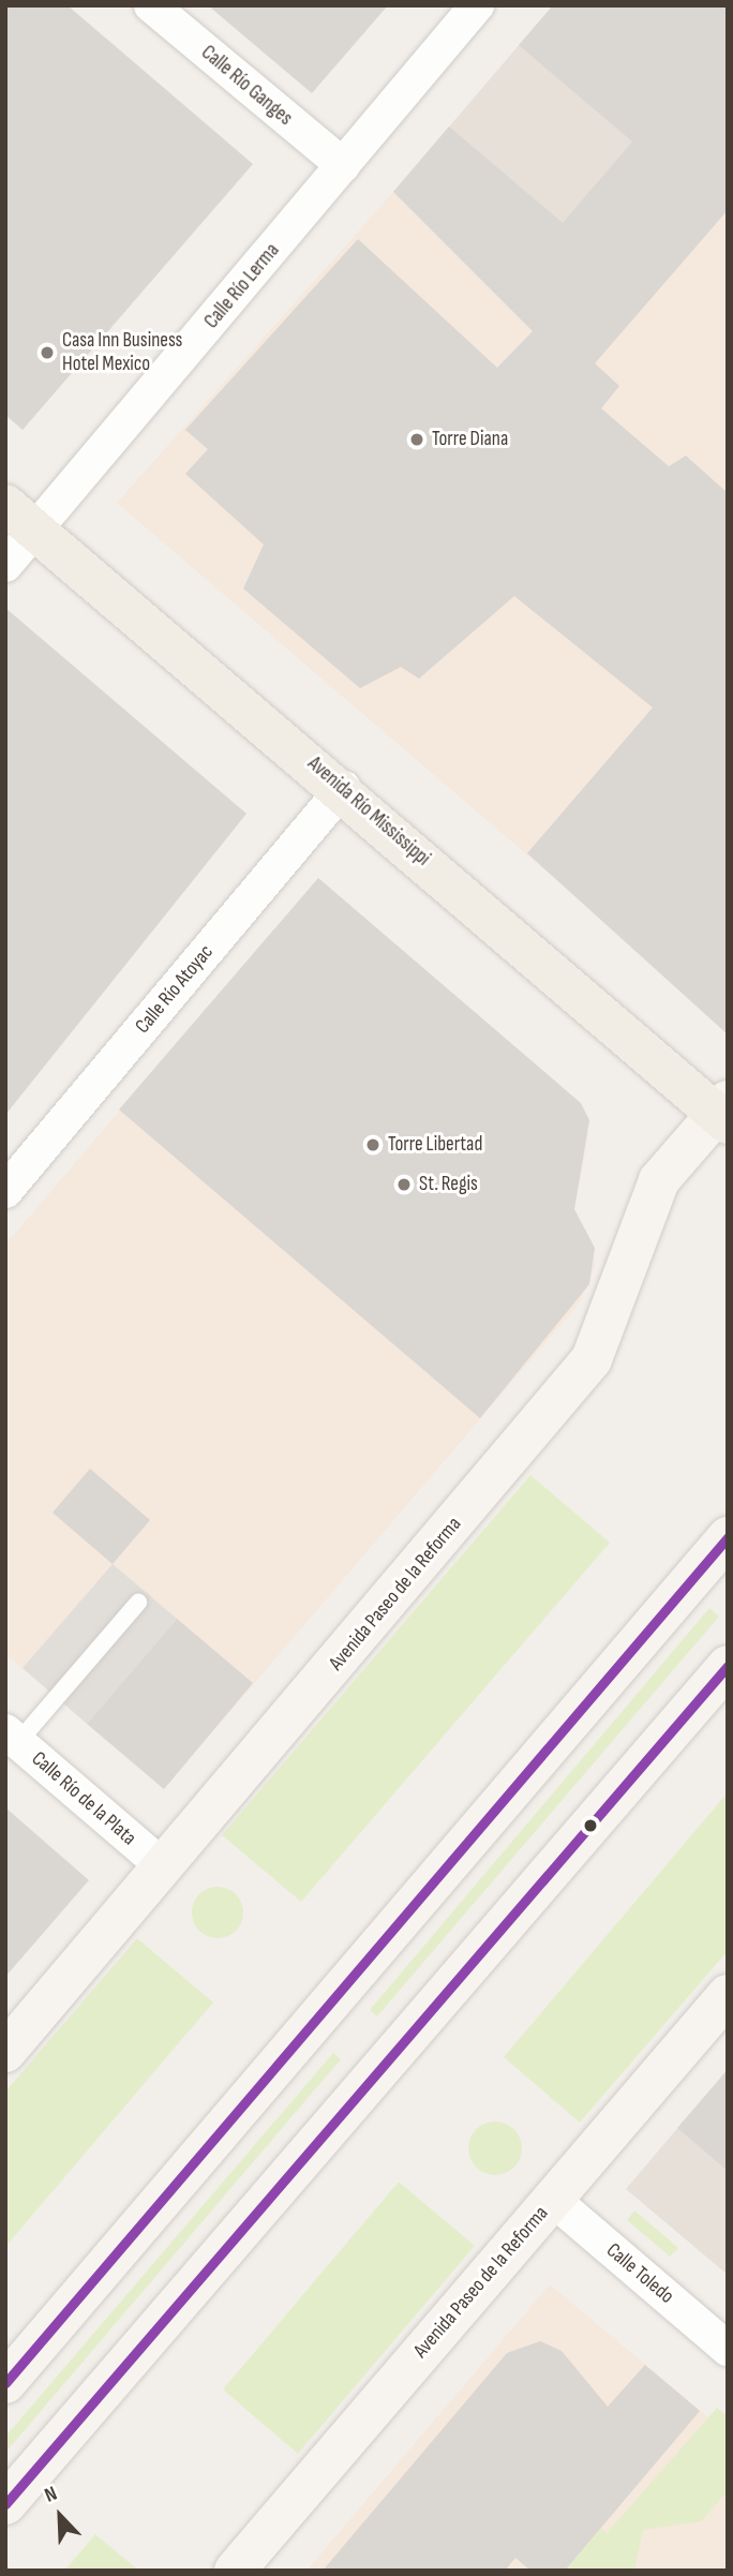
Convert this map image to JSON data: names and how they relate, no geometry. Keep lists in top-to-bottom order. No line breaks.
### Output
{"streets":{"main road":["Avenida Río Mississippi","Avenida Paseo de la Reforma"],"street":["Calle Río Ganges","Calle Río Lerma","Calle Río Atoyac","Calle Río de la Plata","Calle Toledo"]},"crossings":[["Calle Río Ganges","Calle Río Lerma"],["Calle Río Lerma","Avenida Río Mississippi"],["Avenida Río Mississippi","Calle Río Atoyac"],["Avenida Río Mississippi","Avenida Paseo de la Reforma"],["Avenida Paseo de la Reforma","Calle Río de la Plata"],["Avenida Paseo de la Reforma","Calle Toledo"]],"places":["Casa Inn Business Hotel Mexico","Torre Diana","Torre Libertad","St. Regis"],"north":"top left"}
